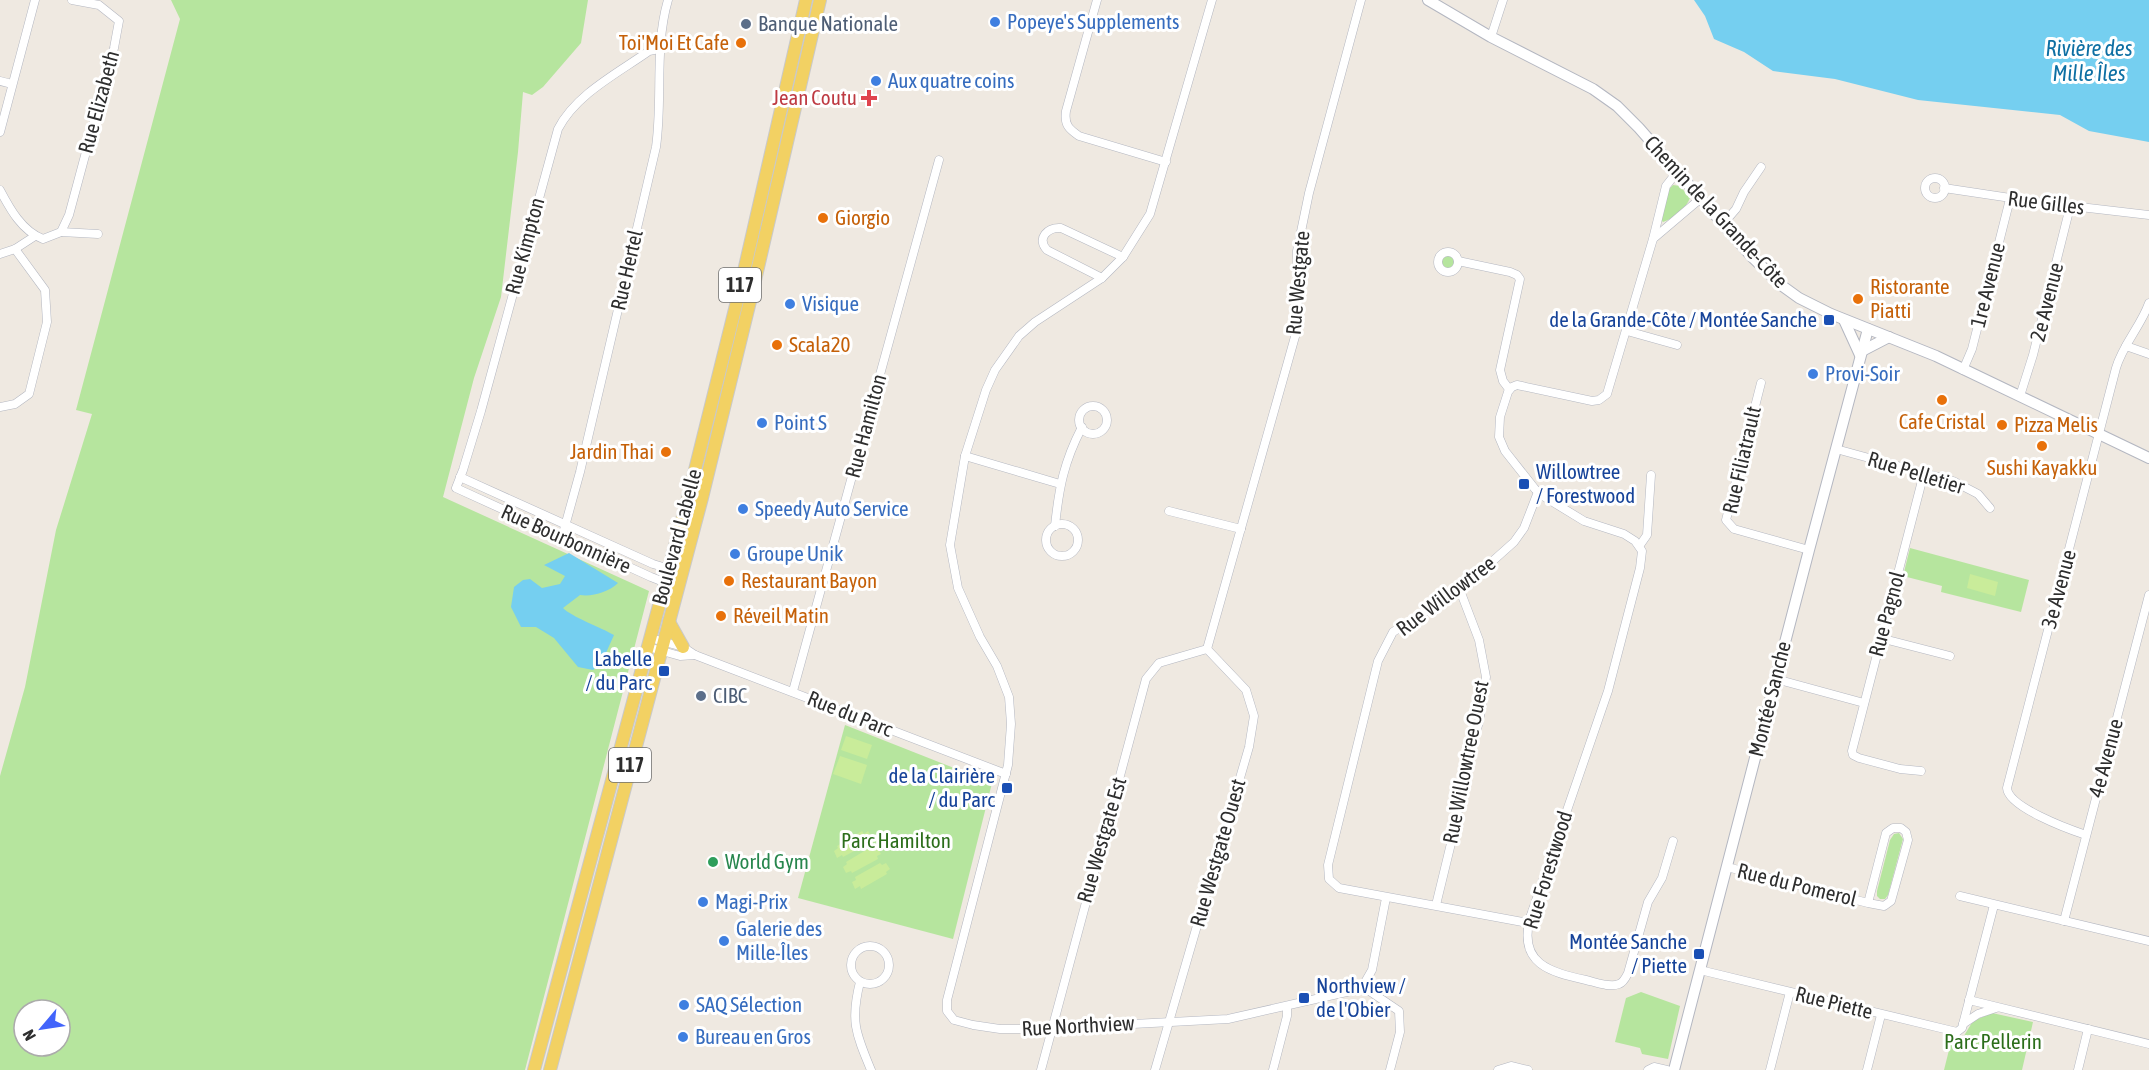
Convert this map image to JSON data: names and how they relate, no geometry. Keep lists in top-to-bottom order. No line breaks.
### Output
{"streets":{"main road":["Chemin de la Grande-Côte","117","Boulevard Labelle","Montée Sanche"],"street":["Rue Elizabeth","Rue Gilles","Rue Kimpton","Rue Hertel","Rue Westgate","1re Avenue","2e Avenue","Rue Hamilton","Rue Filiatrault","Rue Pelletier","Rue Bourbonnière","3e Avenue","Rue Willowtree","Rue Pagnol","Rue du Parc","4e Avenue","Rue Willowtree Ouest","Rue Westgate Est","Rue Westgate Ouest","Rue Forestwood","Rue du Pomerol","Rue Piette","Rue Northview"]},"crossings":[["Rue Gilles","1re Avenue"],["Rue Gilles","2e Avenue"],["Chemin de la Grande-Côte","1re Avenue"],["Chemin de la Grande-Côte","2e Avenue"],["Chemin de la Grande-Côte","3e Avenue"],["Chemin de la Grande-Côte","Montée Sanche"],["Rue Kimpton","Rue Hertel"],["Rue Kimpton","Rue Bourbonnière"],["Rue Hertel","Rue Bourbonnière"],["Rue Westgate","Rue Westgate Est"],["Rue Westgate","Rue Westgate Ouest"],["Rue Hamilton","Rue du Parc"],["Rue Filiatrault","Montée Sanche"],["Rue Pelletier","Rue Pagnol"],["Rue Pelletier","Montée Sanche"],["Boulevard Labelle","Rue Bourbonnière"],["Boulevard Labelle","Rue du Parc"],["3e Avenue","4e Avenue"],["Rue Willowtree","Rue Willowtree Ouest"],["Rue Willowtree","Rue Forestwood"],["Montée Sanche","Rue du Pomerol"],["Montée Sanche","Rue Piette"],["Rue du Parc","Rue Northview"],["Rue Westgate Est","Rue Westgate Ouest"],["Rue Westgate Est","Rue Northview"],["Rue Westgate Ouest","Rue Northview"]],"water":["Rivière des Mille Îles"],"parks":["Parc Hamilton","Parc Pellerin"],"places":{"other":["Popeye's Supplements","Banque Nationale","Toi'Moi Et Cafe","Aux quatre coins","Giorgio","Ristorante Piatti","Visique","Scala20","Provi-Soir","Cafe Cristal","Point S","Pizza Melis","Sushi Kayakku","Jardin Thai","Speedy Auto Service","Groupe Unik","Restaurant Bayon","Réveil Matin","CIBC","World Gym","Magi-Prix","Galerie des Mille-Îles","SAQ Sélection","Bureau en Gros"],"health":["Jean Coutu"],"transit":["de la Grande-Côte / Montée Sanche","Willowtree / Forestwood","Labelle / du Parc","de la Clairière / du Parc","Montée Sanche / Piette","Northview / de l'Obier"]},"north":"bottom left"}
